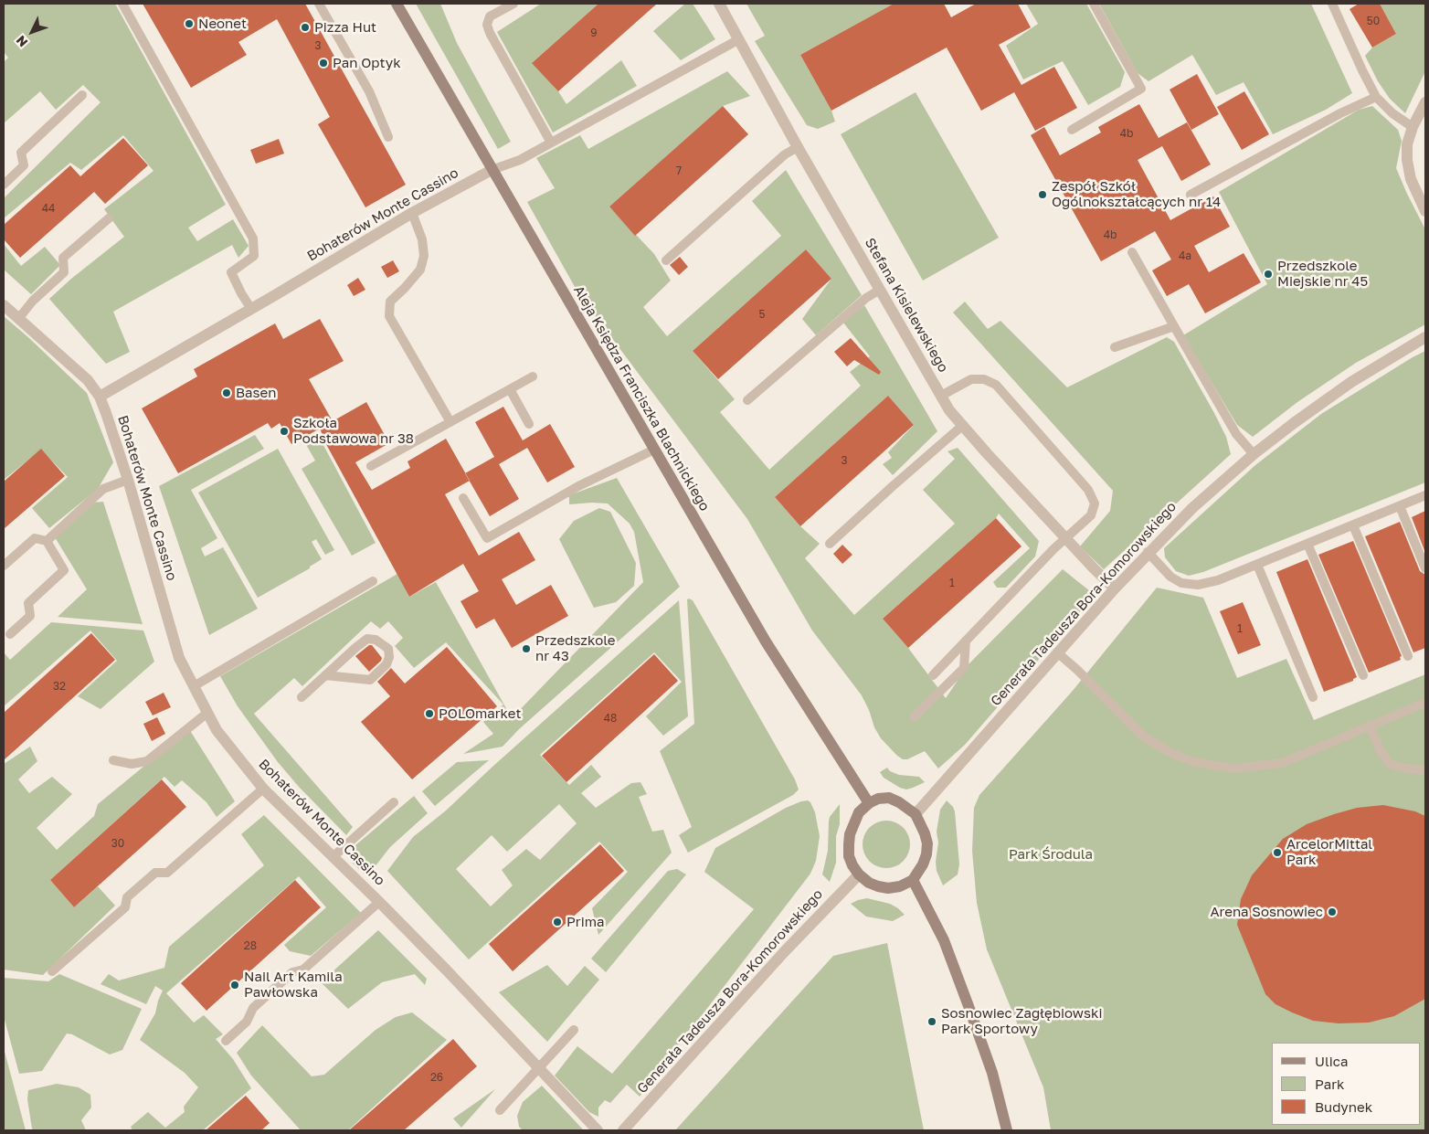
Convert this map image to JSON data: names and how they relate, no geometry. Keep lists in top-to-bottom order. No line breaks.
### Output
{"streets":{"street":["Bohaterów Monte Cassino","Stefana Kisielewskiego","Aleja Księdza Franciszka Blachnickiego","Generała Tadeusza Bora-Komorowskiego"]},"crossings":[["Bohaterów Monte Cassino","Aleja Księdza Franciszka Blachnickiego"],["Stefana Kisielewskiego","Generała Tadeusza Bora-Komorowskiego"],["Aleja Księdza Franciszka Blachnickiego","Generała Tadeusza Bora-Komorowskiego"]],"parks":["Park Środula"],"places":["Neonet","Pizza Hut","Pan Optyk","Zespół Szkół Ogólnokształcących nr 14","Przedszkole Miejskie nr 45","Basen","Szkoła Podstawowa nr 38","Przedszkole nr 43","POLOmarket","ArcelorMittal Park","Arena Sosnowiec","Prima","Nail Art Kamila Pawłowska","Sosnowiec Zagłębiowski Park Sportowy"],"house_numbers":["50","9","3","4b","7","44","4b","4a","5","3","1","1","32","48","30","28","26"],"legend":["Ulica","Park","Budynek"],"north":"bottom left"}
